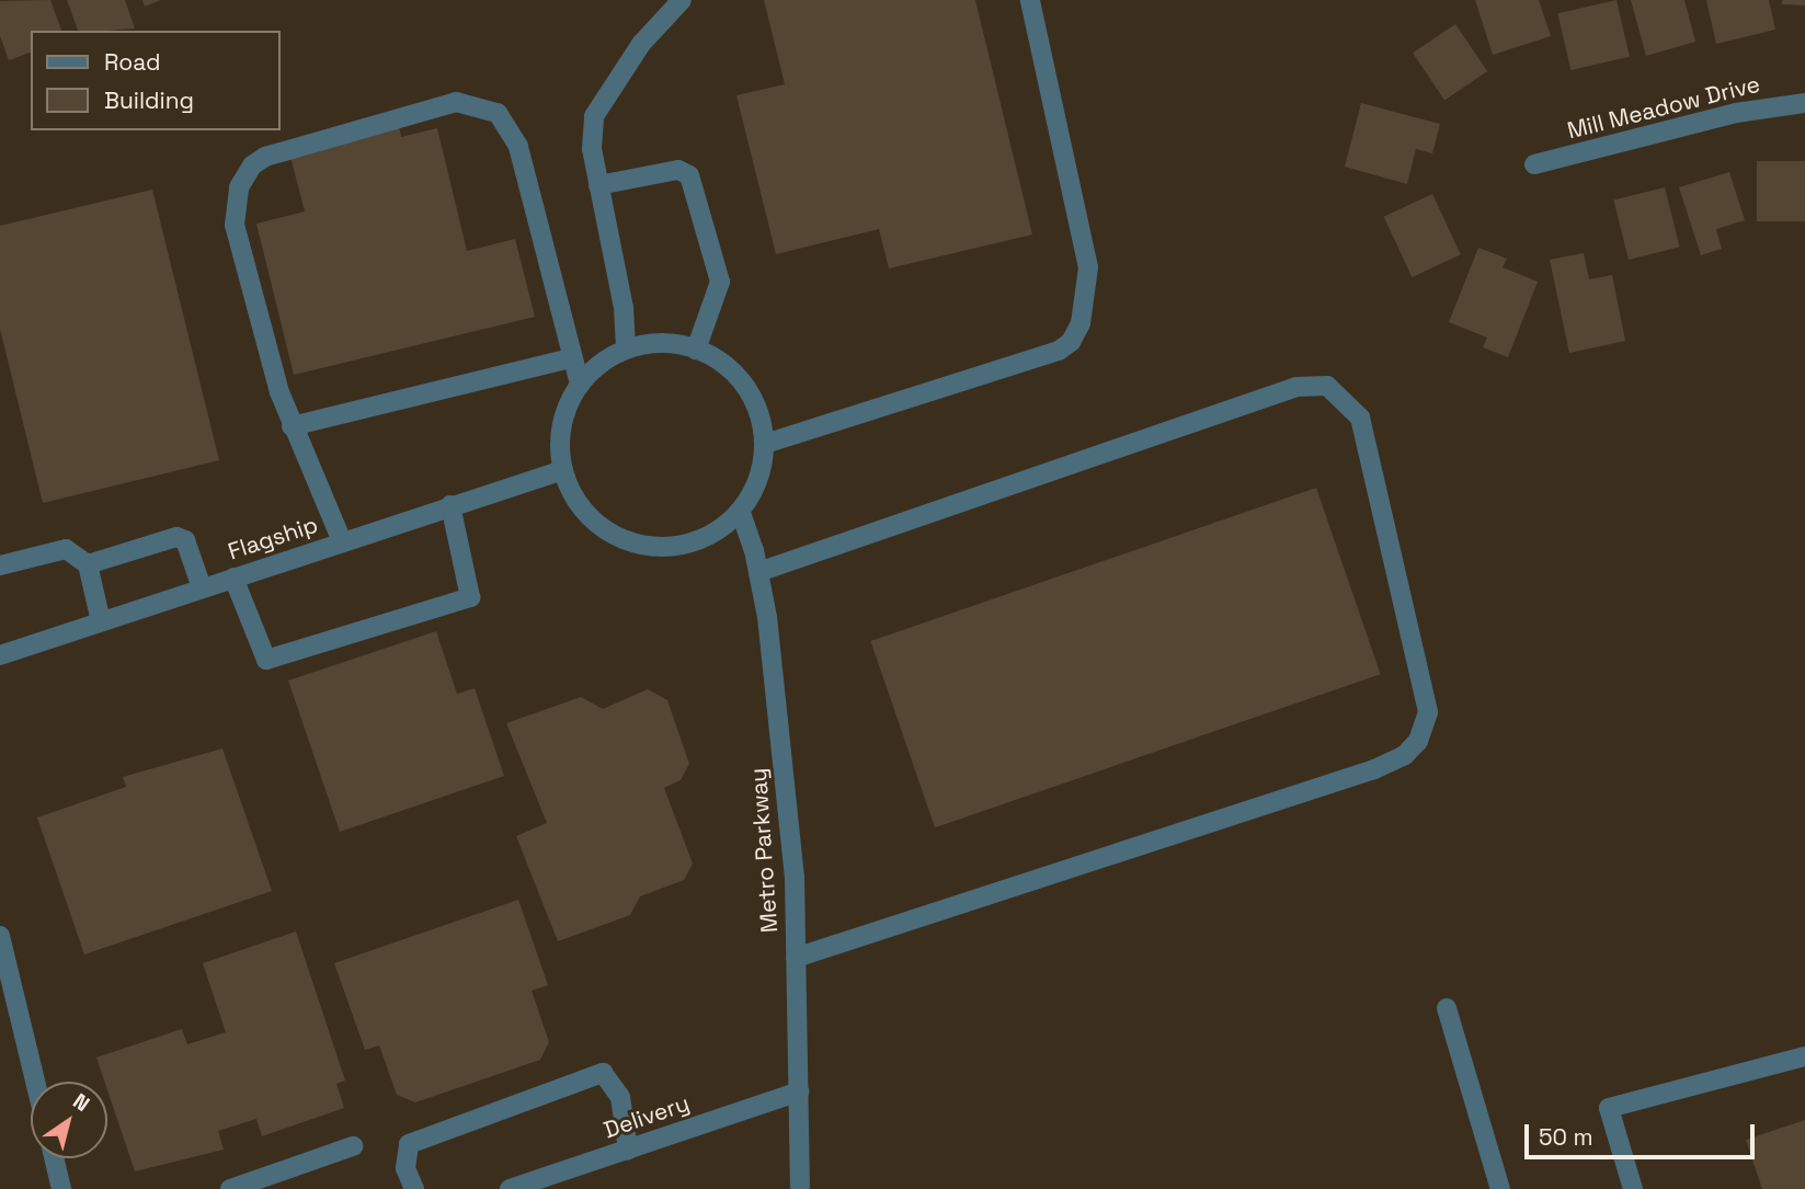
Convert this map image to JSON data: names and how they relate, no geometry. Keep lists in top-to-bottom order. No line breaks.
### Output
{"streets":{"street":["Mill Meadow Drive","Flagship","Metro Parkway","Delivery"]},"crossings":[["Flagship","Metro Parkway"],["Metro Parkway","Delivery"]],"legend":["Road","Building"],"scale_bar":"50 m","north":"top right"}
